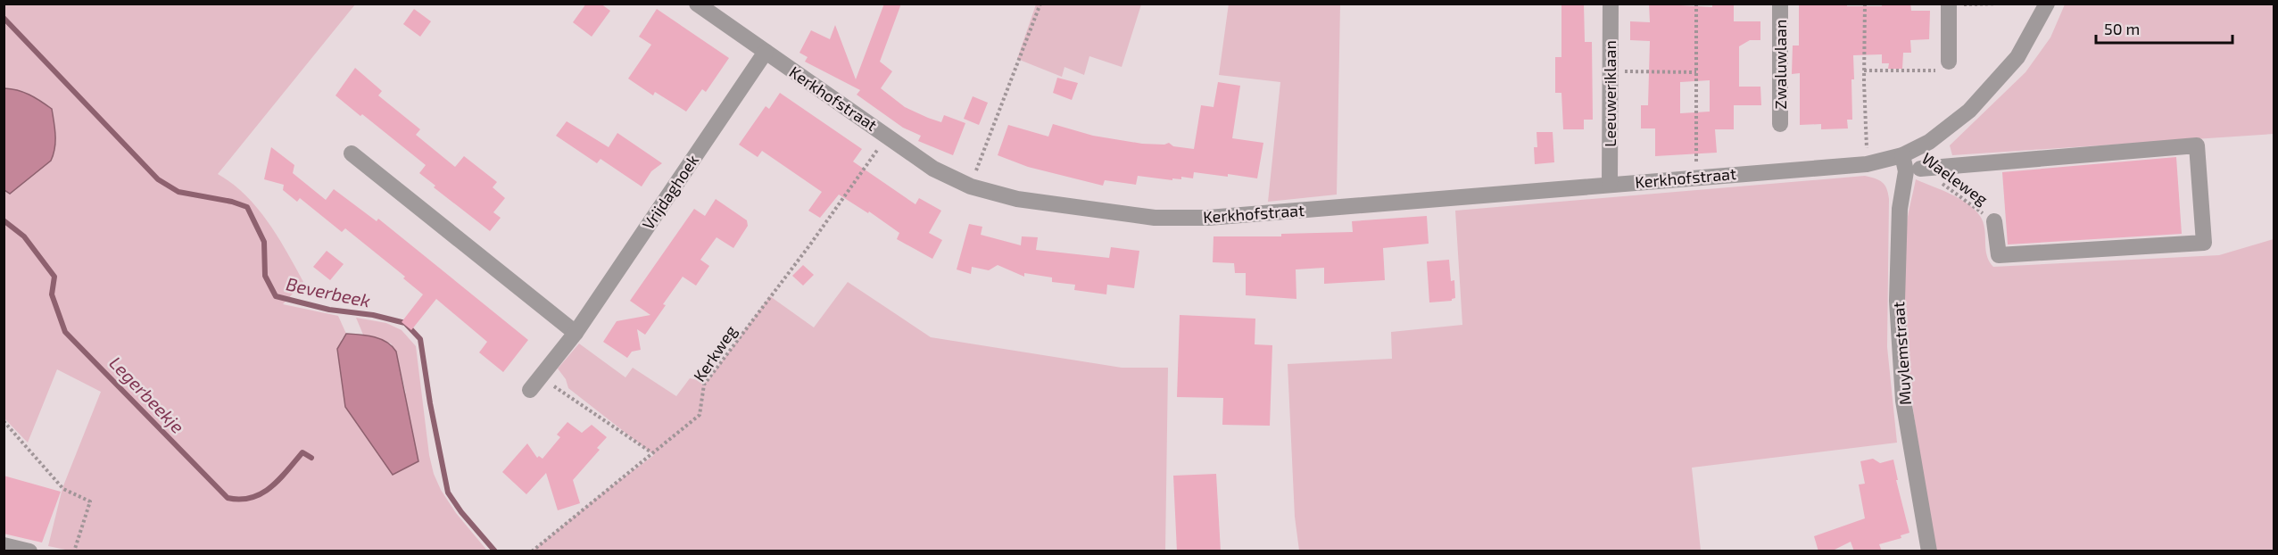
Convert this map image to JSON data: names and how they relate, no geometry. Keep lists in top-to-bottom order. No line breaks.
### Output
{"streets":{"street":["Zwaluwlaan","Leeuweriklaan","Kerkhofstraat","Vrijdaghoek","Muylemstraat"],"path":["Waeleweg","Kerkweg"]},"crossings":[["Leeuweriklaan","Kerkhofstraat"],["Kerkhofstraat","Vrijdaghoek"],["Kerkhofstraat","Kerkweg"],["Kerkhofstraat","Muylemstraat"]],"water":["Beverbeek","Legerbeekje"],"scale_bar":"50 m"}
